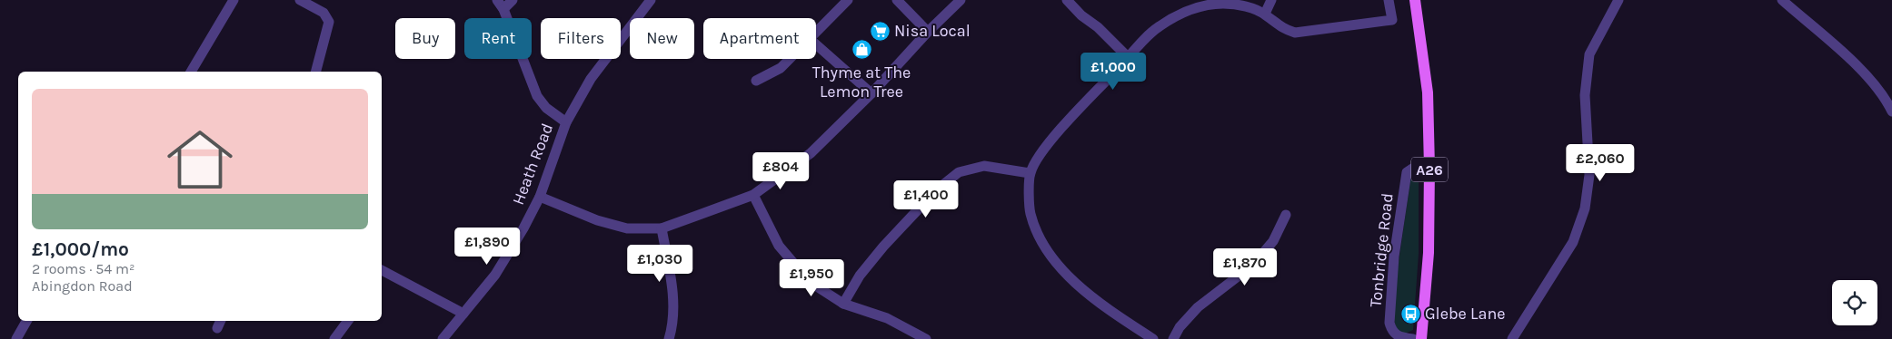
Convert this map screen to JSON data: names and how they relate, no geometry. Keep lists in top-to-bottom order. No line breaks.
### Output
{"streets":{"main road":["A26"],"street":["Heath Road","Tonbridge Road"]},"crossings":[["A26","Tonbridge Road"]],"places":{"supermarket":["Nisa Local"],"shop":["Thyme at The Lemon Tree"],"bus stop":["Glebe Lane"]},"page":{"chip":["Buy","Rent","Filters","New","Apartment"],"price":["£1,000","£2,060","£804","£1,400","£1,890","£1,030","£1,870","£1,950"],"list":[{"name":"£1,000/mo","note":"2 rooms · 54 m² · Abingdon Road"}]}}
